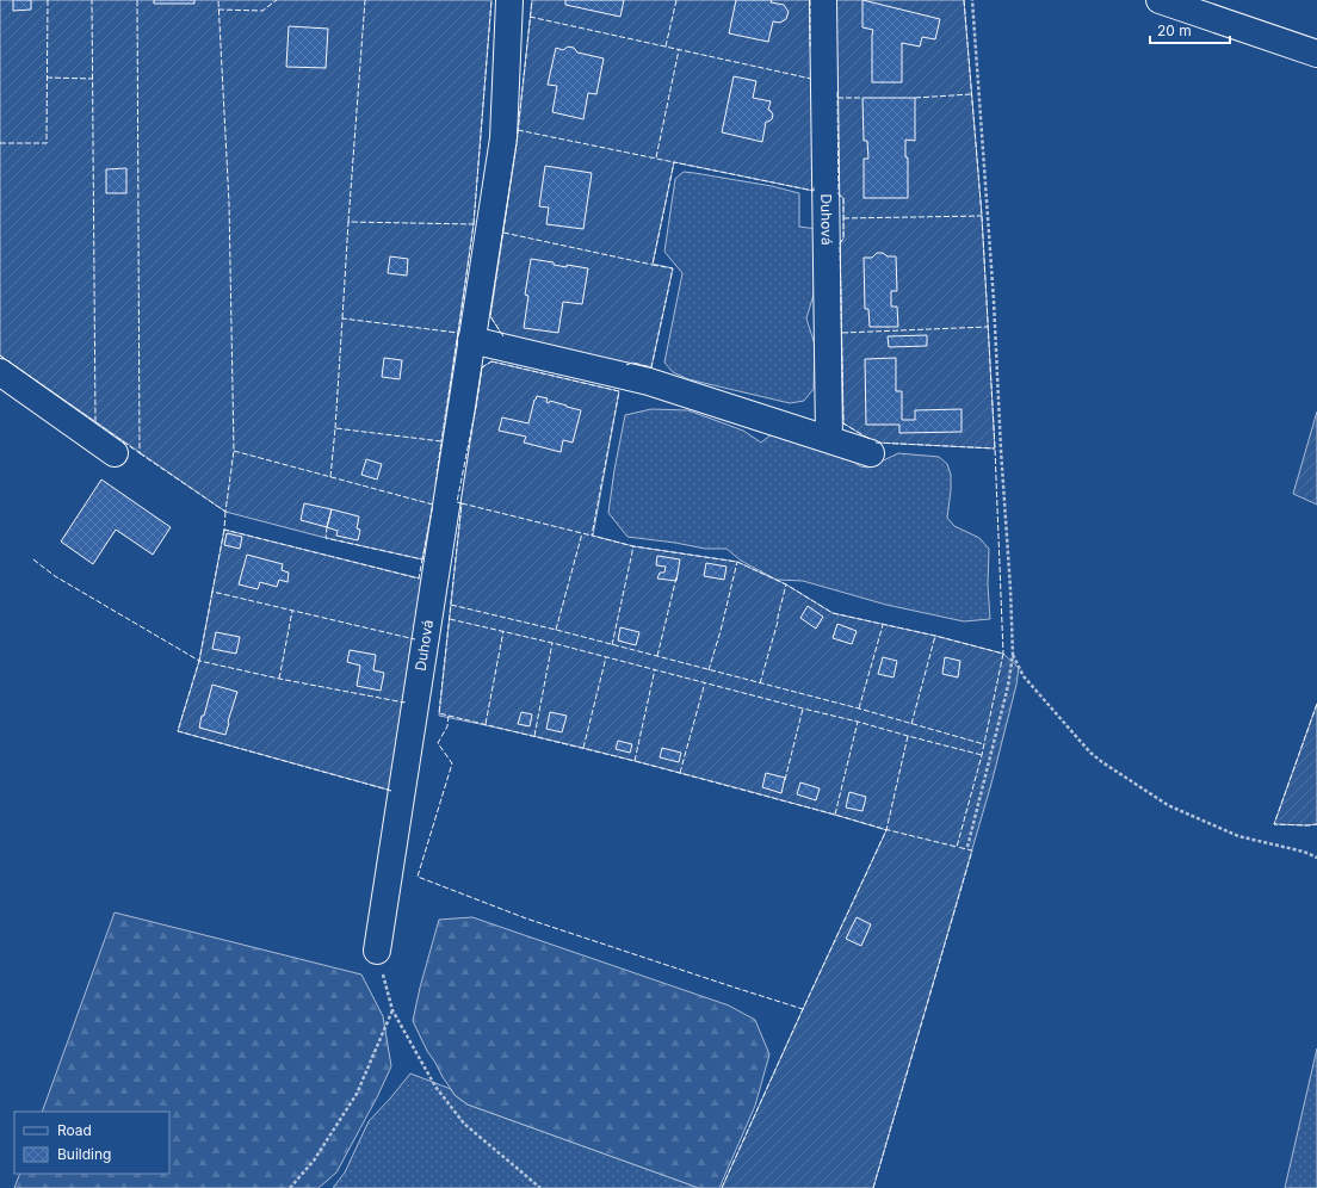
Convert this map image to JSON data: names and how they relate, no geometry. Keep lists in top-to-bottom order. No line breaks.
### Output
{"streets":{"street":["Duhová"]},"legend":["Road","Building"],"scale_bar":"20 m"}
